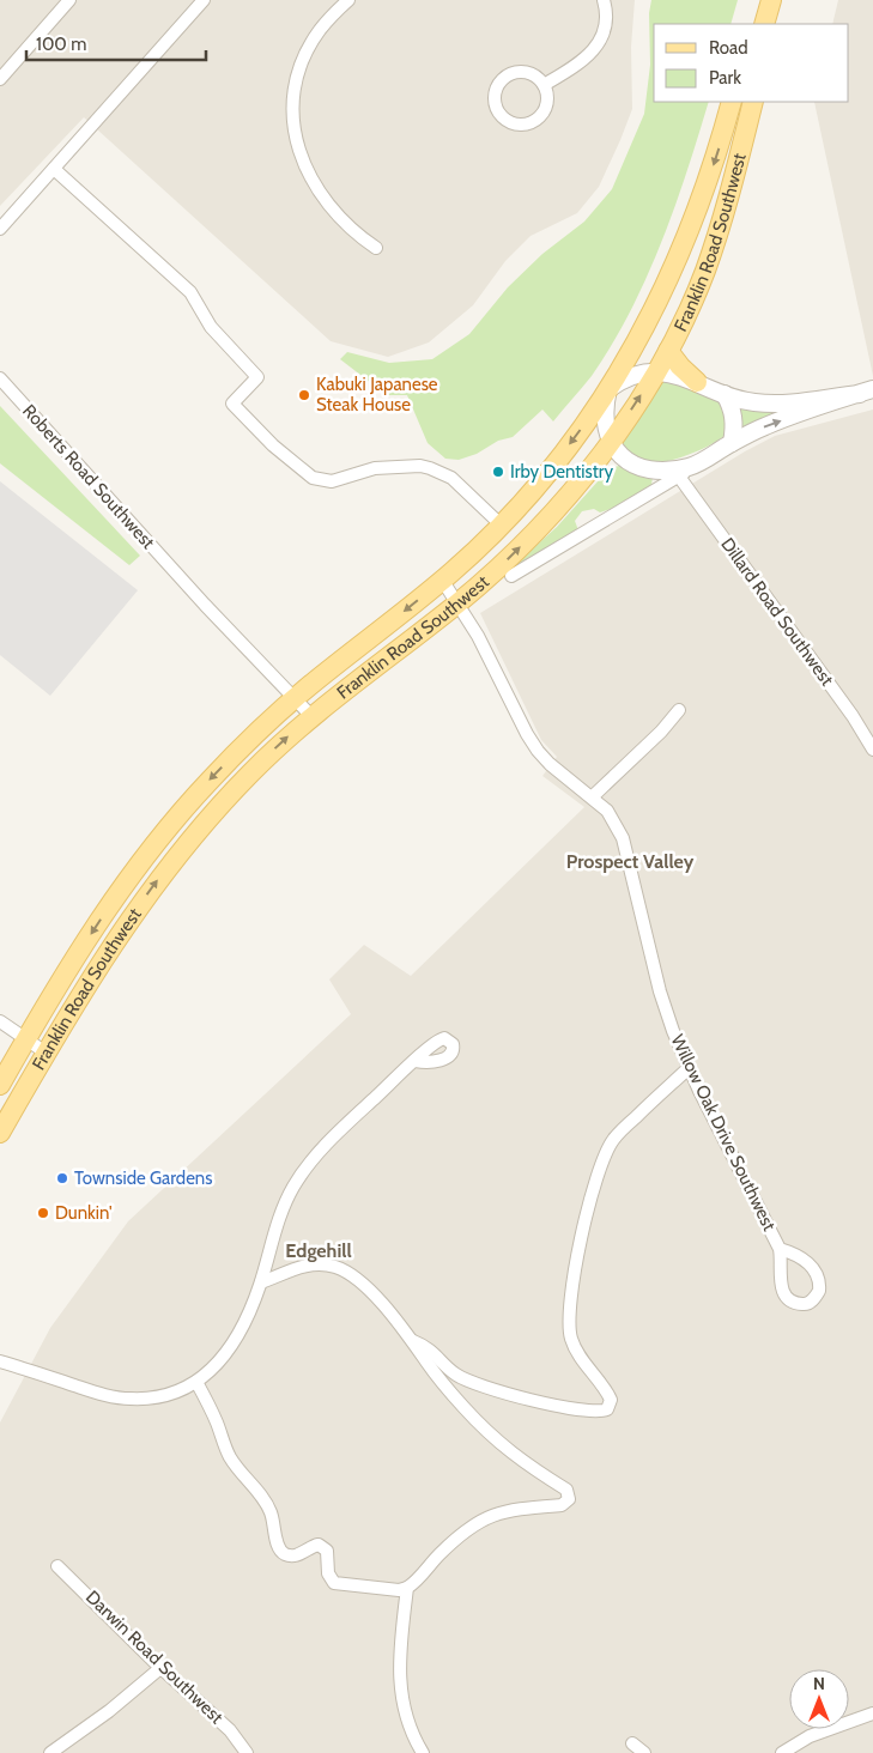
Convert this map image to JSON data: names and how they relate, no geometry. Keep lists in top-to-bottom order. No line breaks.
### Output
{"streets":{"main road":["Franklin Road Southwest"],"street":["Roberts Road Southwest","Dillard Road Southwest","Willow Oak Drive Southwest","Darwin Road Southwest"]},"crossings":[["Franklin Road Southwest","Roberts Road Southwest"],["Franklin Road Southwest","Willow Oak Drive Southwest"]],"districts":["Prospect Valley","Edgehill"],"places":["Kabuki Japanese Steak House","Irby Dentistry","Townside Gardens","Dunkin'"],"legend":["Road","Park"],"scale_bar":"100 m","north":"top"}
